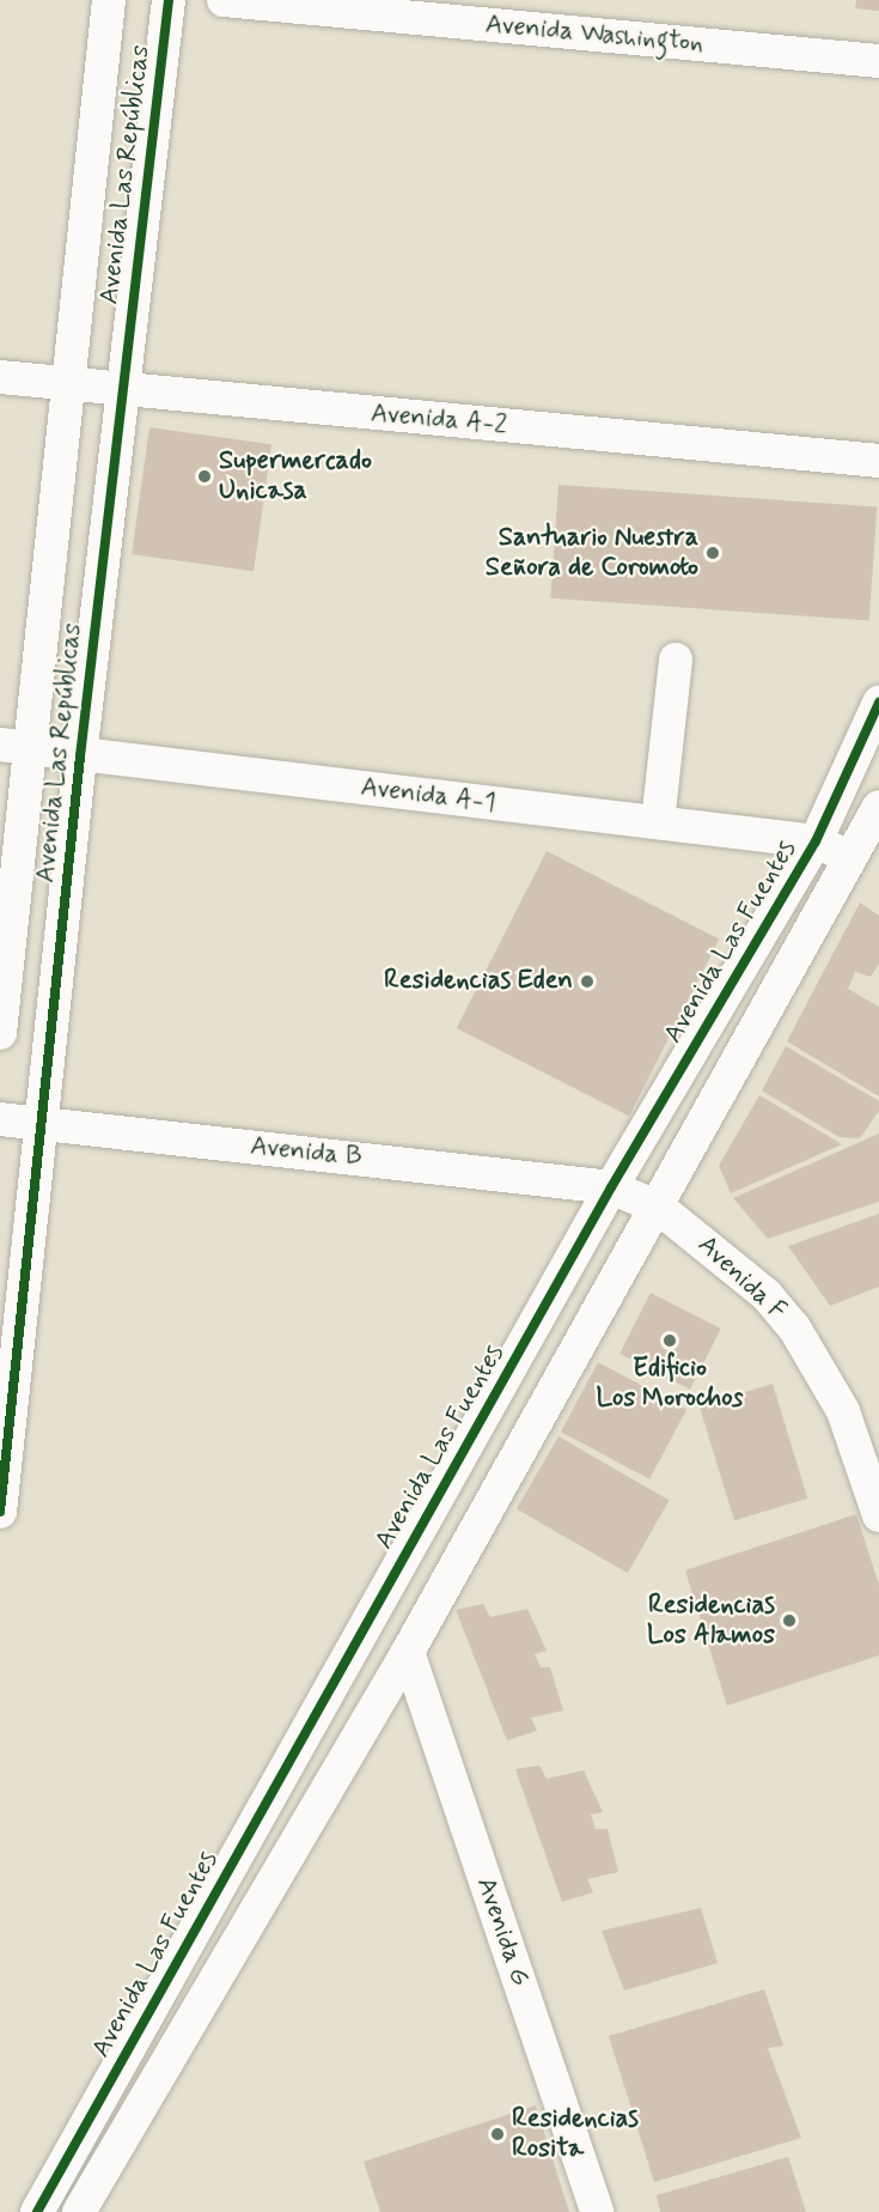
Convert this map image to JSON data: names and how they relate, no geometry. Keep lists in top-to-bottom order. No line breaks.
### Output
{"streets":{"street":["Avenida Washington","Avenida Las Repúblicas","Avenida A-2","Avenida A-1","Avenida Las Fuentes","Avenida B","Avenida F","Avenida G"]},"crossings":[["Avenida Las Repúblicas","Avenida A-2"],["Avenida Las Repúblicas","Avenida A-1"],["Avenida Las Repúblicas","Avenida B"],["Avenida A-1","Avenida Las Fuentes"],["Avenida Las Fuentes","Avenida B"],["Avenida B","Avenida F"]],"places":["Supermercado Unicasa","Santuario Nuestra Señora de Coromoto","Residencias Eden","Edificio Los Morochos","Residencias Los Alamos","Residencias Rosita"]}
